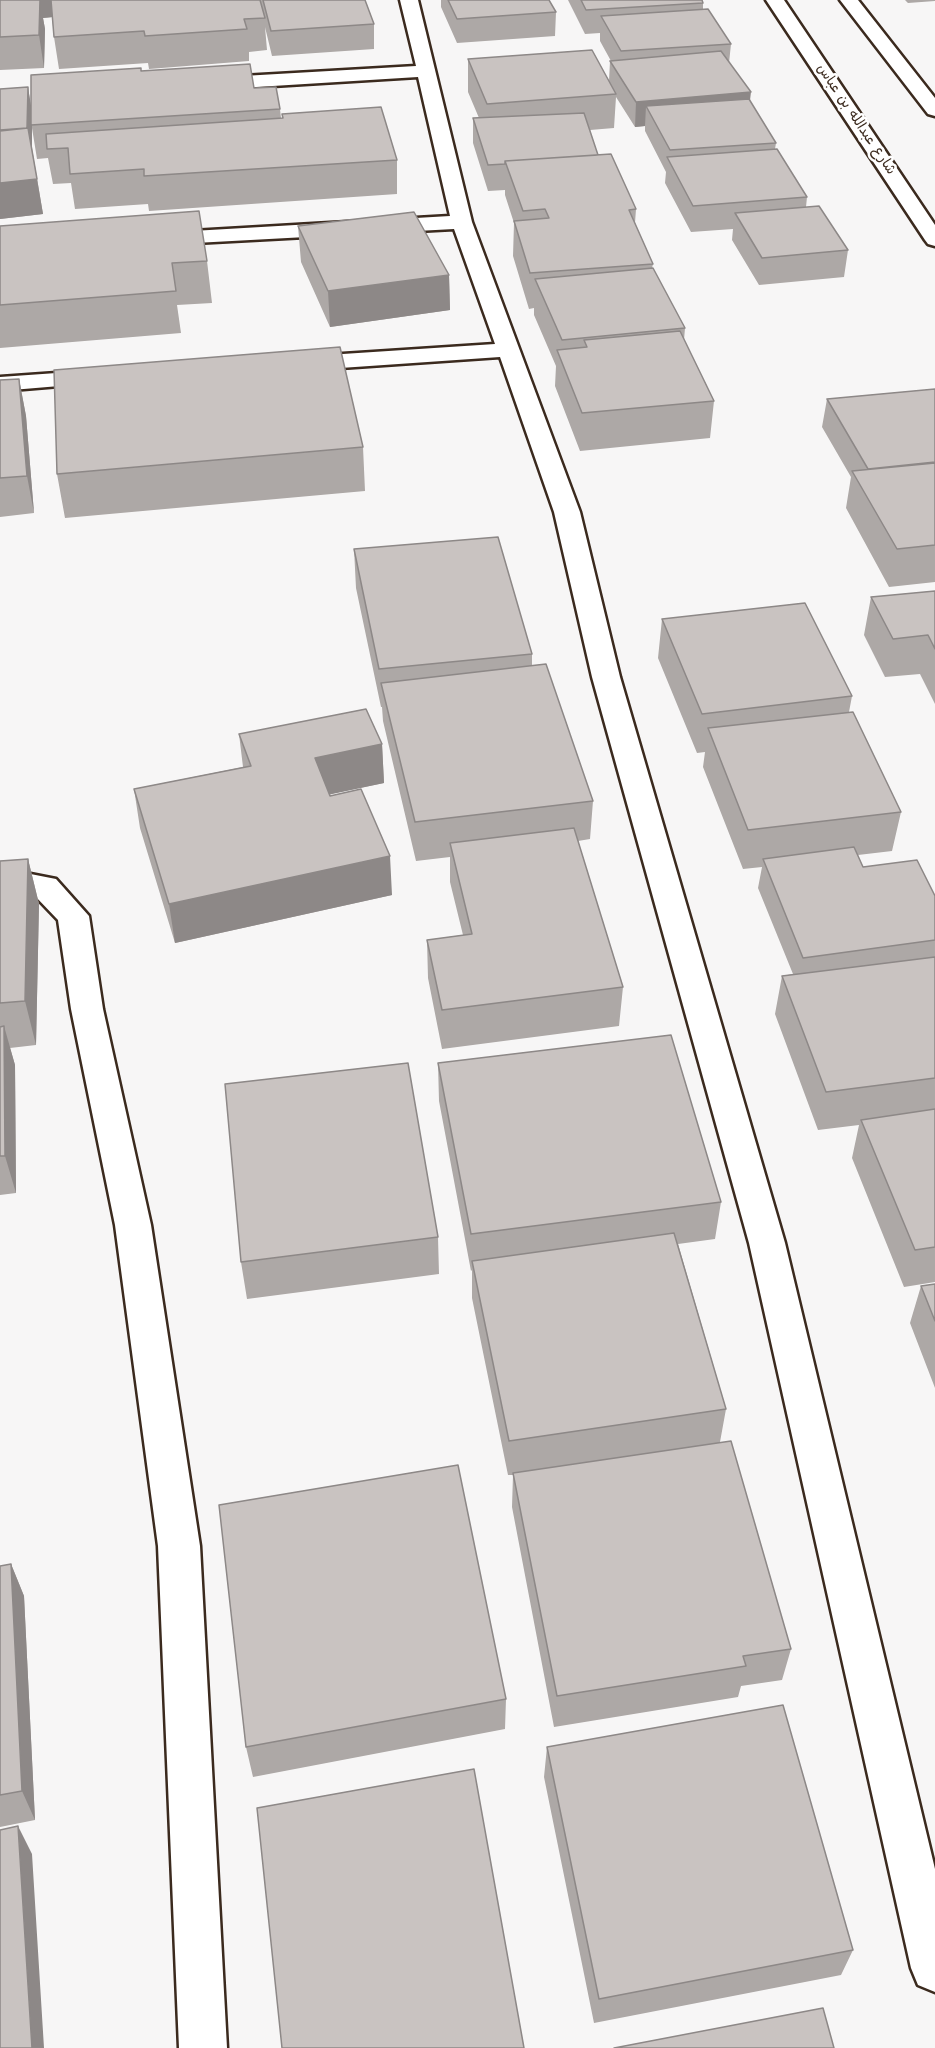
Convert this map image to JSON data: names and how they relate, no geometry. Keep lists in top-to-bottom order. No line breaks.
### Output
{"streets":{"street":["شارع عبدالله بن عباس"]}}
